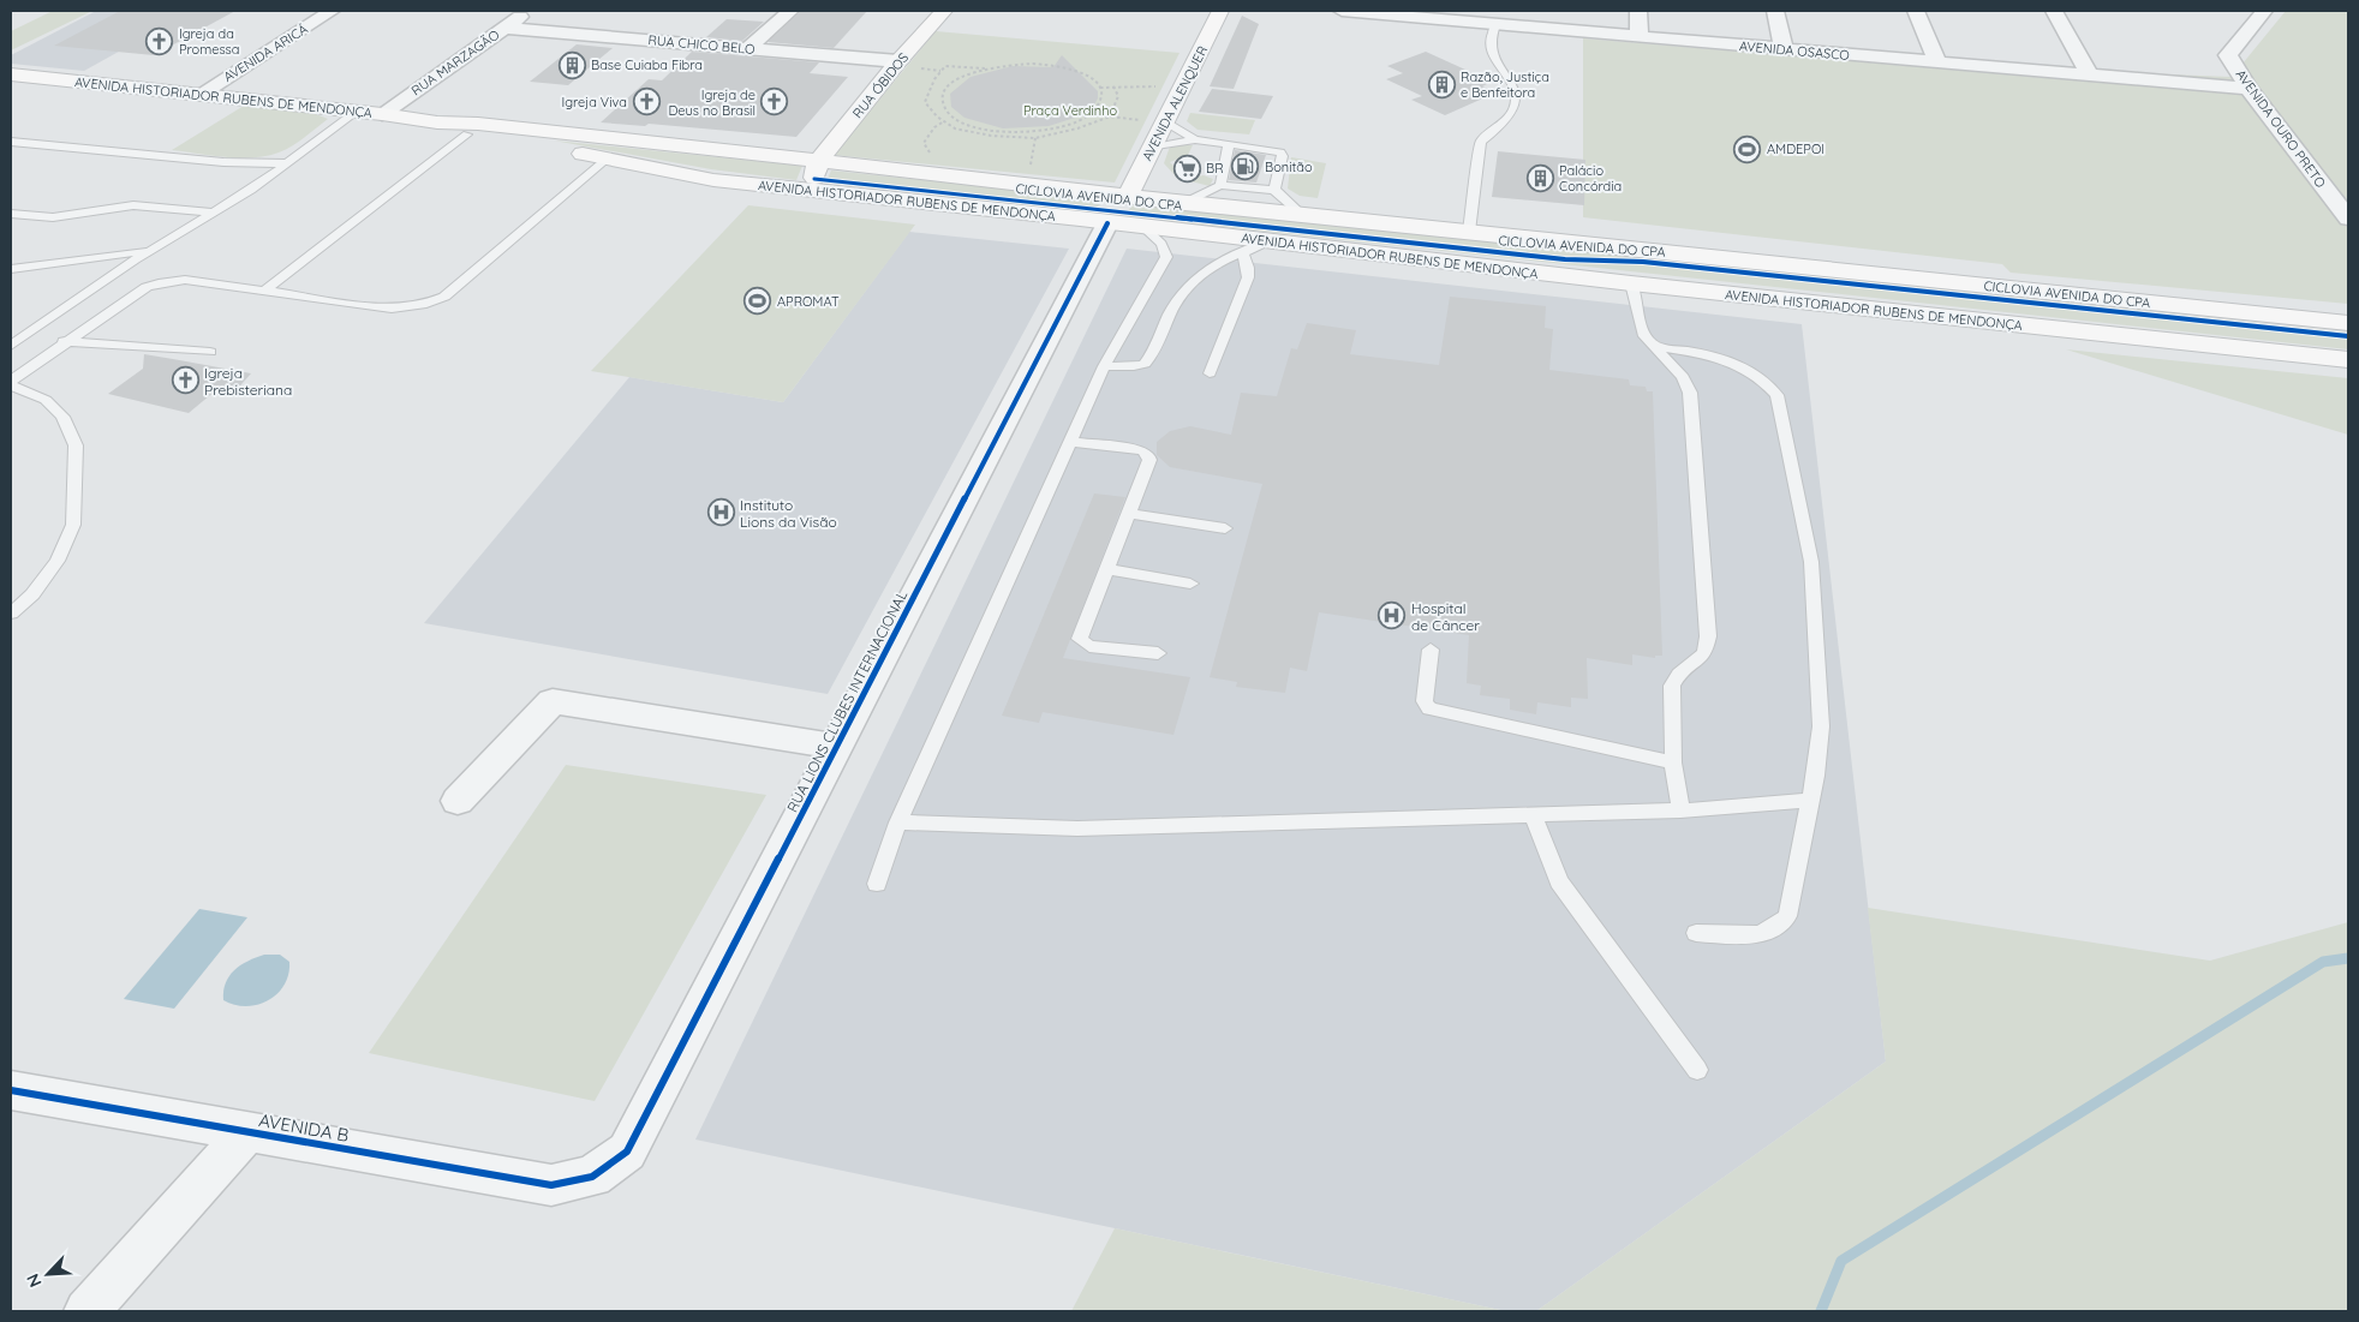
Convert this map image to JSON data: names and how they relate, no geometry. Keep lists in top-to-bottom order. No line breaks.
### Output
{"streets":{"main road":["RUA ÓBIDOS","AVENIDA HISTORIADOR RUBENS DE MENDONÇA","AVENIDA ALENQUER"],"street":["RUA CHICO BELO","AVENIDA OSASCO","AVENIDA ARICÁ","RUA MARZAGÃO","AVENIDA OURO PRETO","RUA LIONS CLUBES INTERNACIONAL","AVENIDA B"],"cycle path":["CICLOVIA AVENIDA DO CPA"]},"crossings":[["RUA CHICO BELO","RUA MARZAGÃO"],["RUA CHICO BELO","RUA ÓBIDOS"],["AVENIDA OSASCO","AVENIDA OURO PRETO"],["AVENIDA ARICÁ","AVENIDA HISTORIADOR RUBENS DE MENDONÇA"],["RUA MARZAGÃO","AVENIDA HISTORIADOR RUBENS DE MENDONÇA"],["RUA ÓBIDOS","AVENIDA HISTORIADOR RUBENS DE MENDONÇA"],["AVENIDA HISTORIADOR RUBENS DE MENDONÇA","AVENIDA ALENQUER"],["AVENIDA HISTORIADOR RUBENS DE MENDONÇA","RUA LIONS CLUBES INTERNACIONAL"],["RUA LIONS CLUBES INTERNACIONAL","AVENIDA B"]],"parks":["Praça Verdinho"],"places":{"church":["Igreja da Promessa","Igreja Viva","Igreja de Deus no Brasil","Igreja Prebisteriana"],"building":["Base Cuiaba Fibra","Razão, Justiça e Benfeitora","Palácio Concórdia"],"sports":["AMDEPOl","APROMAT"],"fuel station":["Bonitão"],"supermarket":["BR"],"hospital":["Instituto Lions da Visão","Hospital de Câncer"]},"north":"bottom left"}
